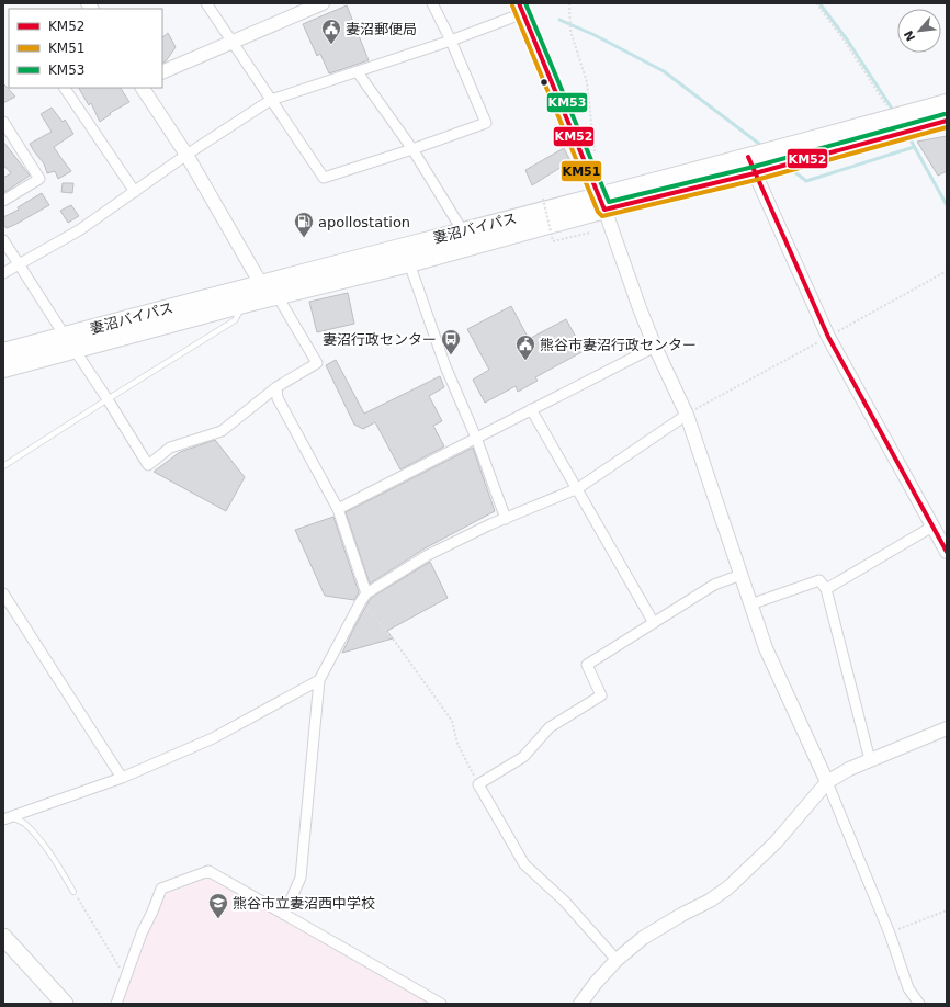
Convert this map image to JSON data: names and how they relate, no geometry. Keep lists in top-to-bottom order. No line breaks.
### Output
{"streets":{"highway":["妻沼バイパス"]},"places":{"public building":["妻沼郵便局","熊谷市妻沼行政センター"],"fuel station":["apollostation"],"bus stop":["妻沼行政センター"],"school or university":["熊谷市立妻沼西中学校"]},"lines":["transit line KM52","transit line KM53","transit line KM51"],"legend":["KM52","KM51","KM53"],"north":"bottom left"}
